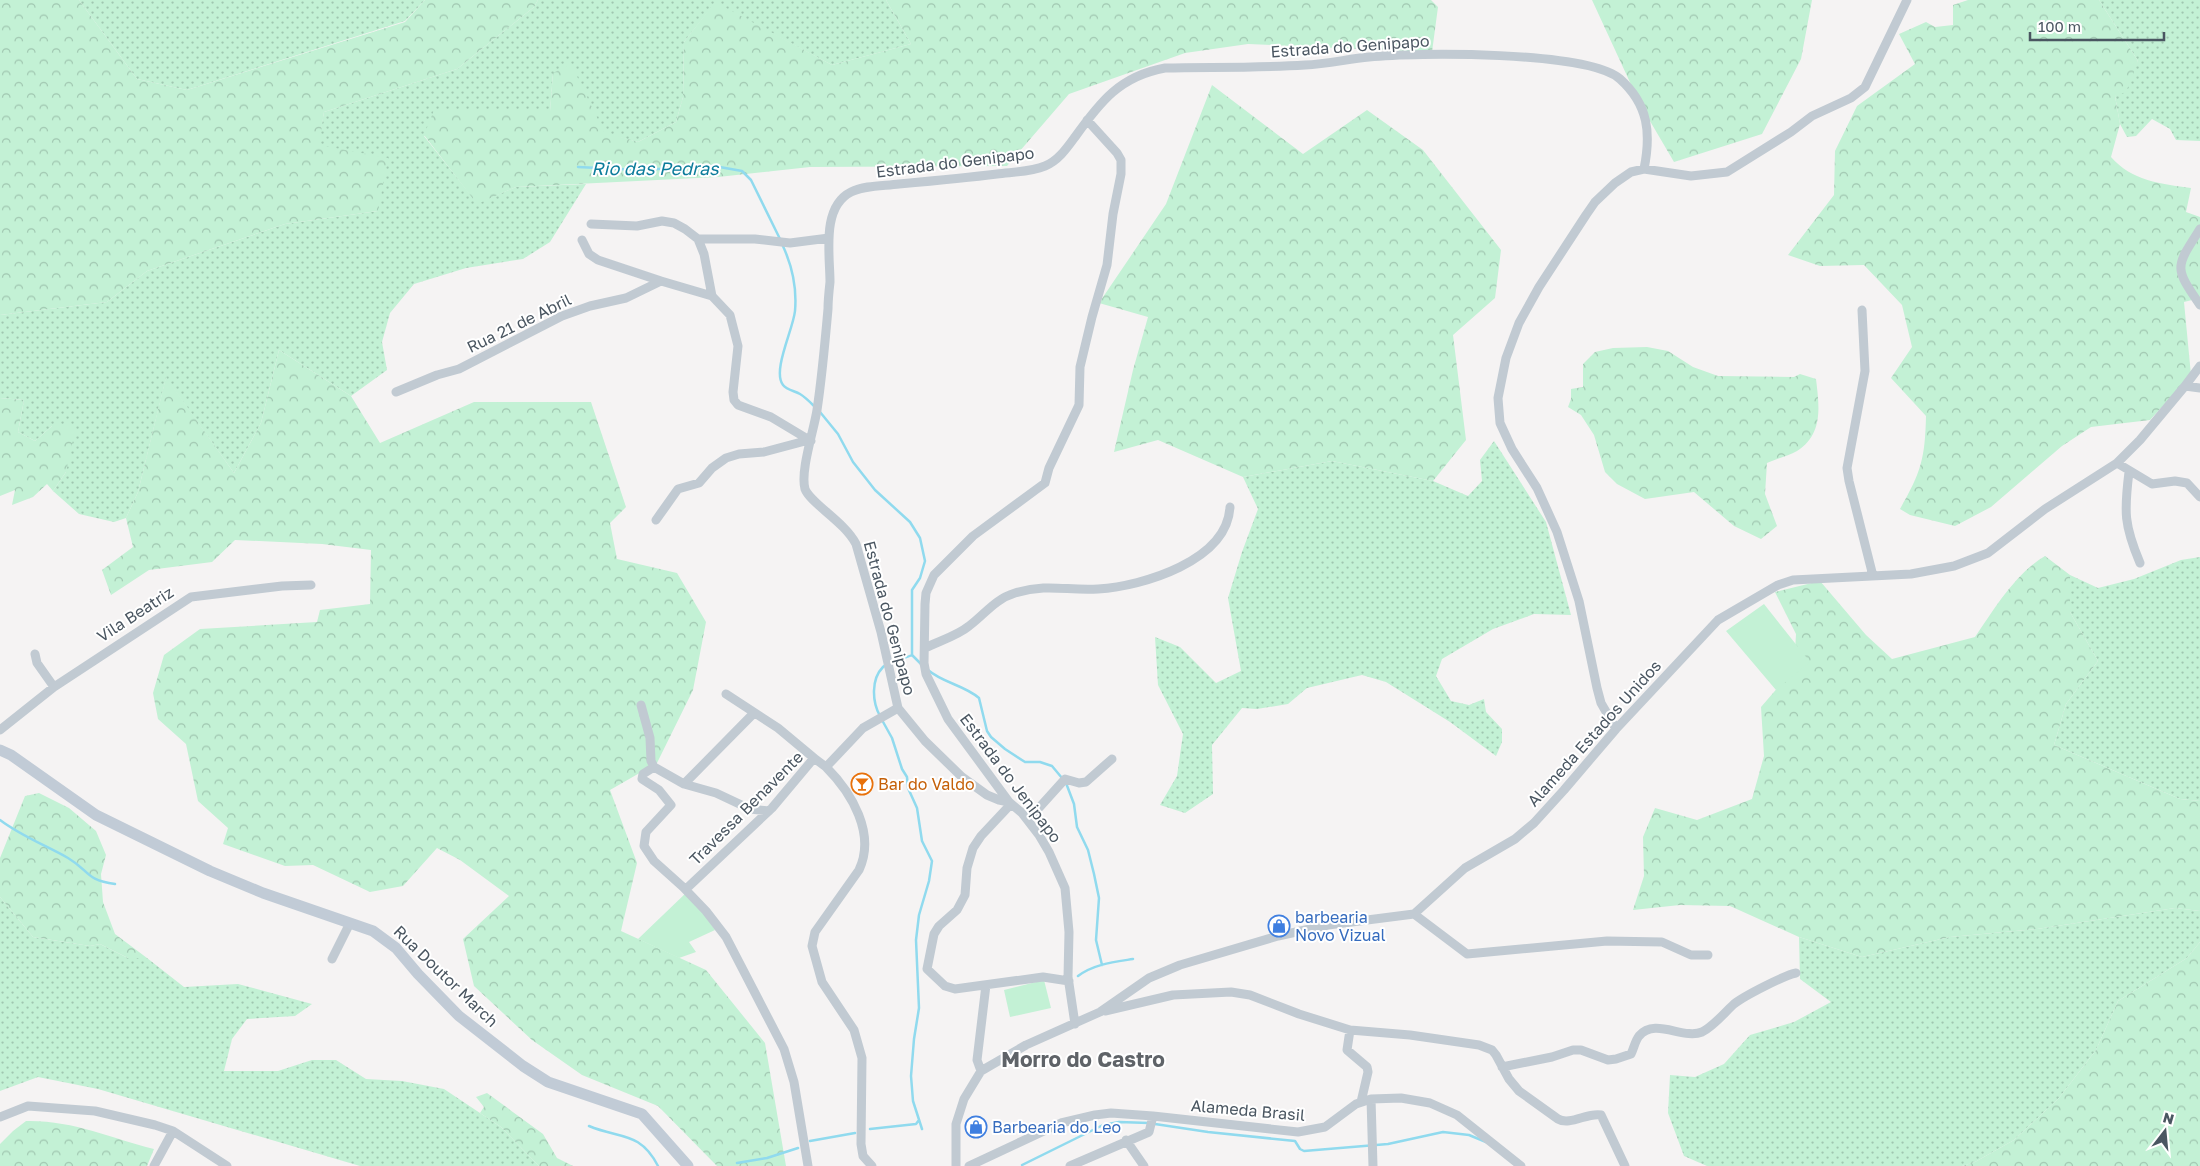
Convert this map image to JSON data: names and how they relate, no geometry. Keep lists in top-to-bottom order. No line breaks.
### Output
{"streets":{"main road":["Rua Doutor March"],"street":["Estrada do Genipapo","Rua 21 de Abril","Vila Beatriz","Alameda Estados Unidos","Estrada do Jenipapo","Travessa Benavente","Alameda Brasil"]},"crossings":[["Estrada do Genipapo","Estrada do Jenipapo"],["Estrada do Genipapo","Travessa Benavente"]],"districts":["Morro do Castro"],"water":["Rio das Pedras"],"places":{"bar":["Bar do Valdo"],"shop":["barbearia Novo Vizual","Barbearia do Leo"]},"scale_bar":"100 m","north":"top"}
